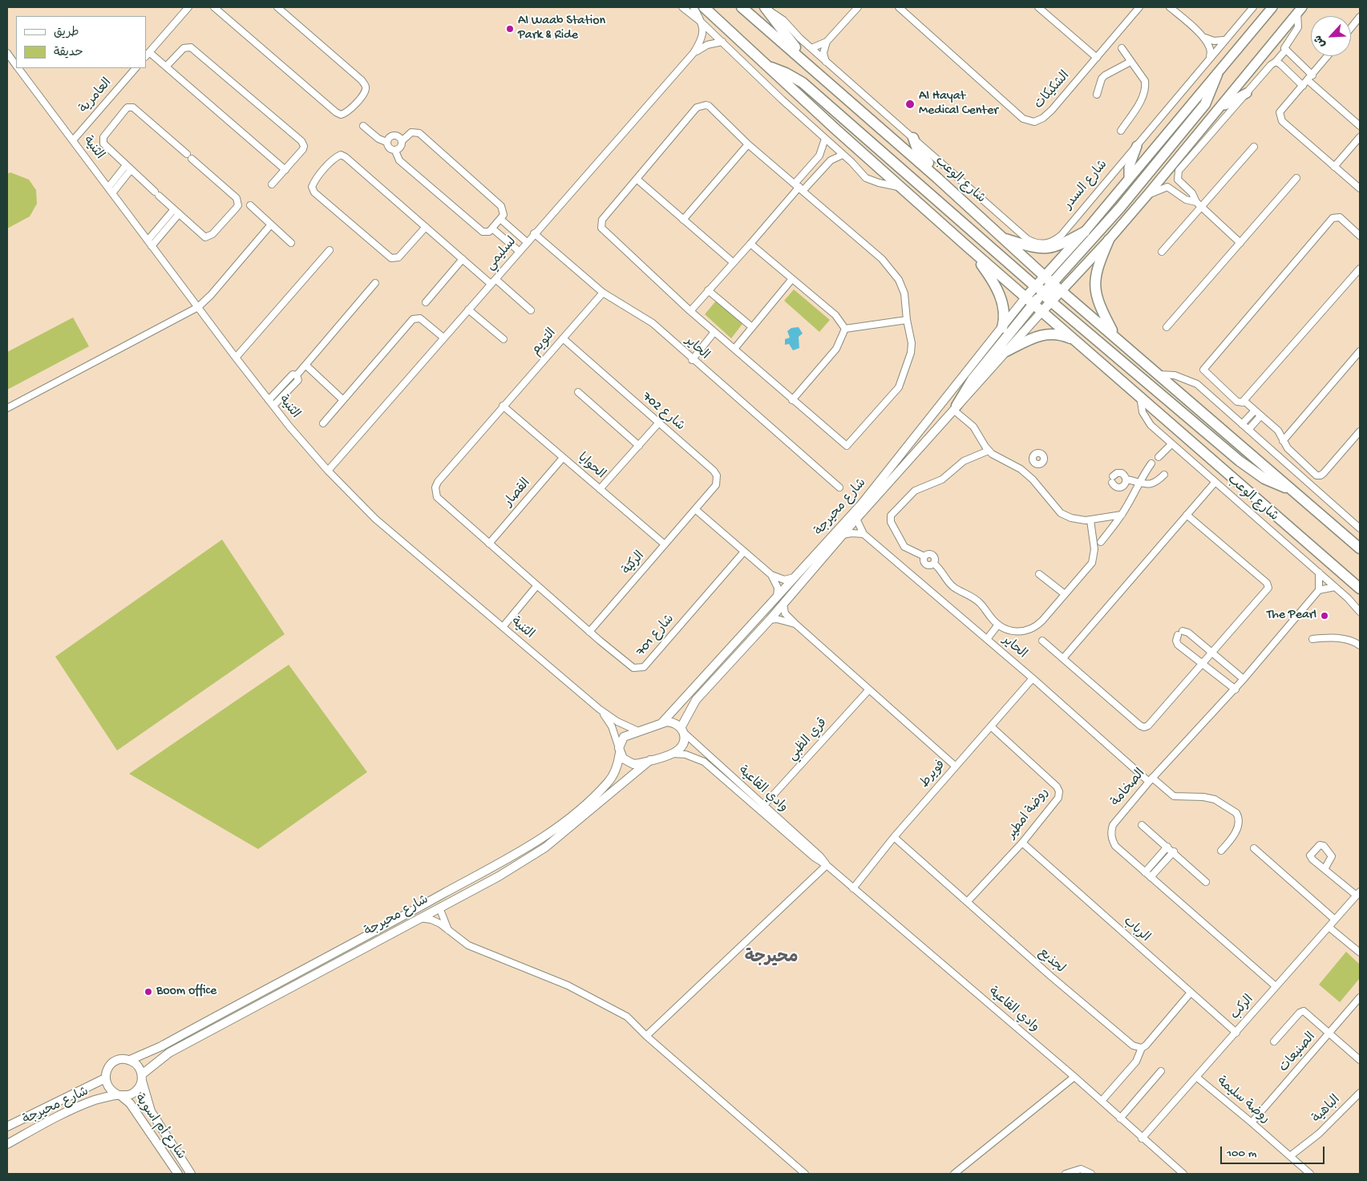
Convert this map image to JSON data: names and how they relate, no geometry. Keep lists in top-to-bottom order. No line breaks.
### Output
{"streets":{"main road":["شارع الوعب"],"street":["الشكيكات","العامرية","الثنية","شارع السدر","لسليمي","التويم","الحاير","شارع 702","الحوايا","القصار","شارع محيرجة","الركيّة","شارع 701","قري الظبي","فويرط","الصخامة","وادي القاعية","روضة امطير","الرباب","لجذيع","الركب","الصنيعات","روضة سليمة","الباهية","شارع أم اسوية"]},"crossings":[["العامرية","الثنية"],["الثنية","لسليمي"],["الثنية","شارع محيرجة"],["شارع الوعب","شارع محيرجة"],["لسليمي","الحاير"],["التويم","الحاير"],["التويم","شارع 702"],["التويم","الحوايا"],["التويم","شارع 701"],["الحاير","شارع محيرجة"],["الحاير","فويرط"],["الحاير","الصخامة"],["شارع 702","الركيّة"],["الحوايا","القصار"],["الحوايا","الركيّة"],["الحوايا","شارع 701"],["القصار","شارع 701"],["شارع محيرجة","وادي القاعية"],["شارع محيرجة","شارع أم اسوية"],["الركيّة","شارع 701"],["قري الظبي","وادي القاعية"],["فويرط","وادي القاعية"],["فويرط","روضة امطير"],["فويرط","لجذيع"],["الصخامة","الركب"],["وادي القاعية","الركب"],["روضة امطير","الرباب"],["روضة امطير","لجذيع"],["الرباب","الركب"],["الركب","روضة سليمة"],["الصنيعات","روضة سليمة"],["روضة سليمة","الباهية"]],"districts":["محيرجة"],"places":["Al Waab Station Park & Ride","Al Hayat Medical Center","The Pearl","Boom office"],"legend":["طريق","حديقة"],"scale_bar":"100 m","north":"bottom left"}
